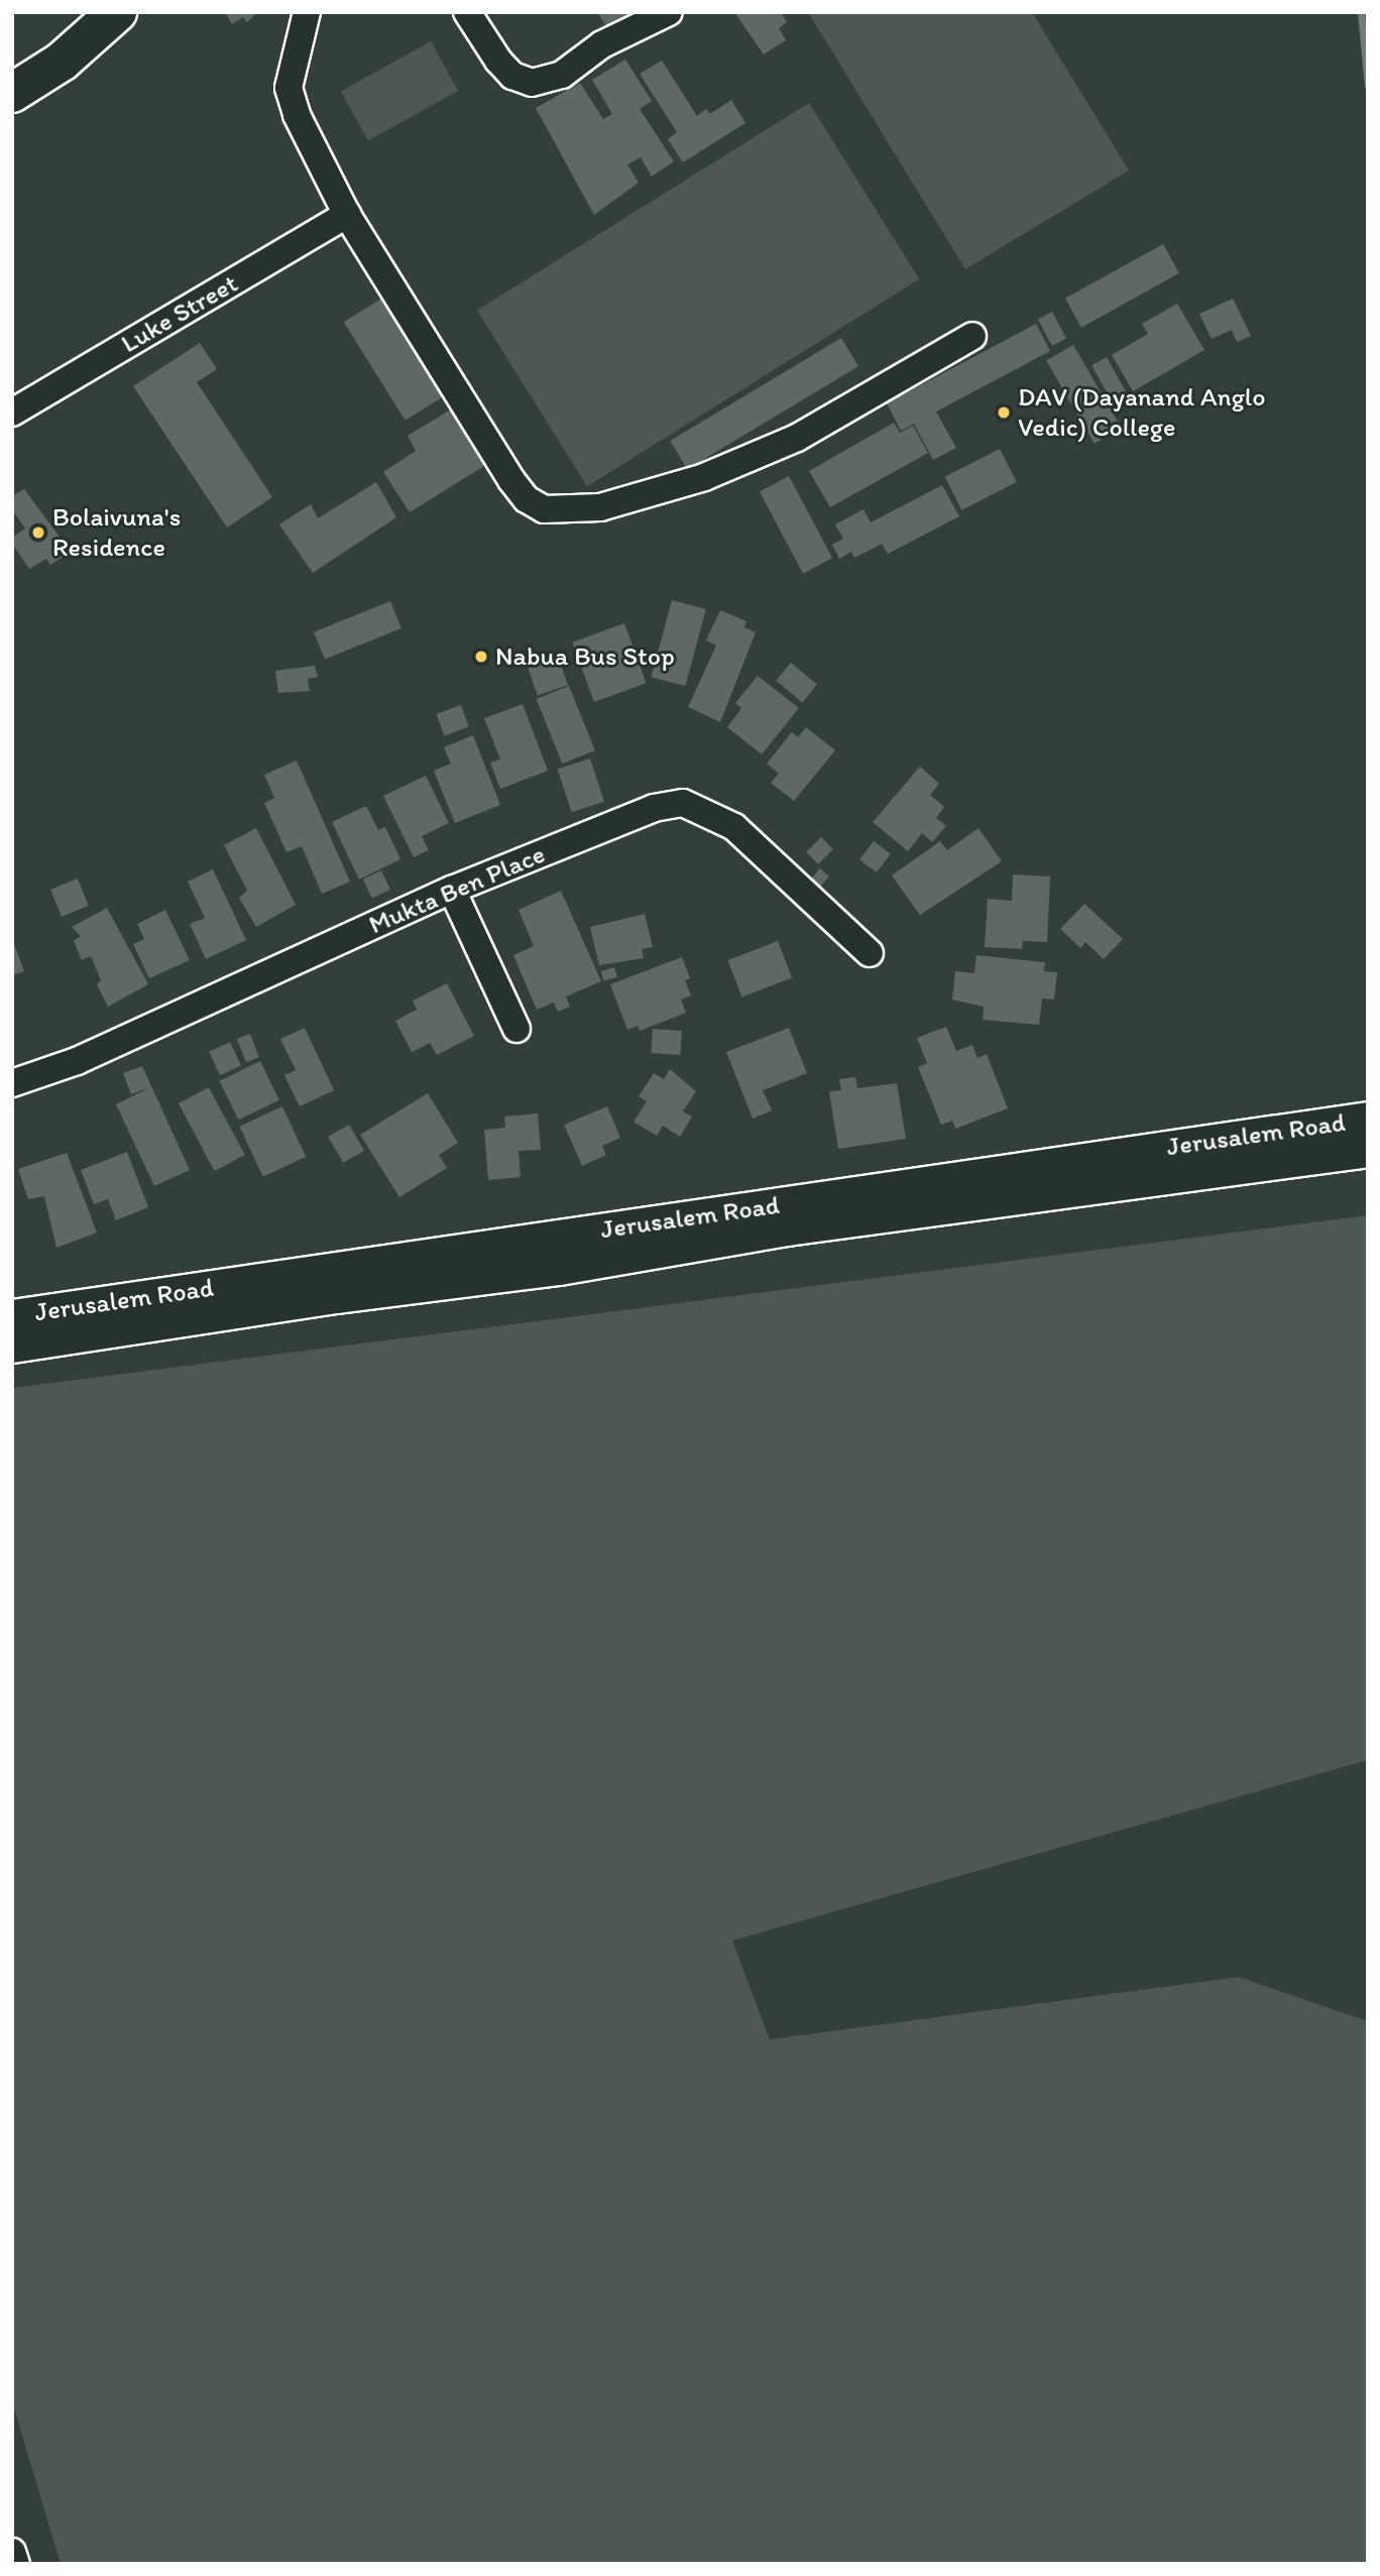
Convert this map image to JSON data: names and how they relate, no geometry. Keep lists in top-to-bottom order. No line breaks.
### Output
{"streets":{"main road":["Jerusalem Road"],"street":["Luke Street","Mukta Ben Place"]},"places":["DAV (Dayanand Anglo Vedic) College","Bolaivuna's Residence","Nabua Bus Stop"]}
